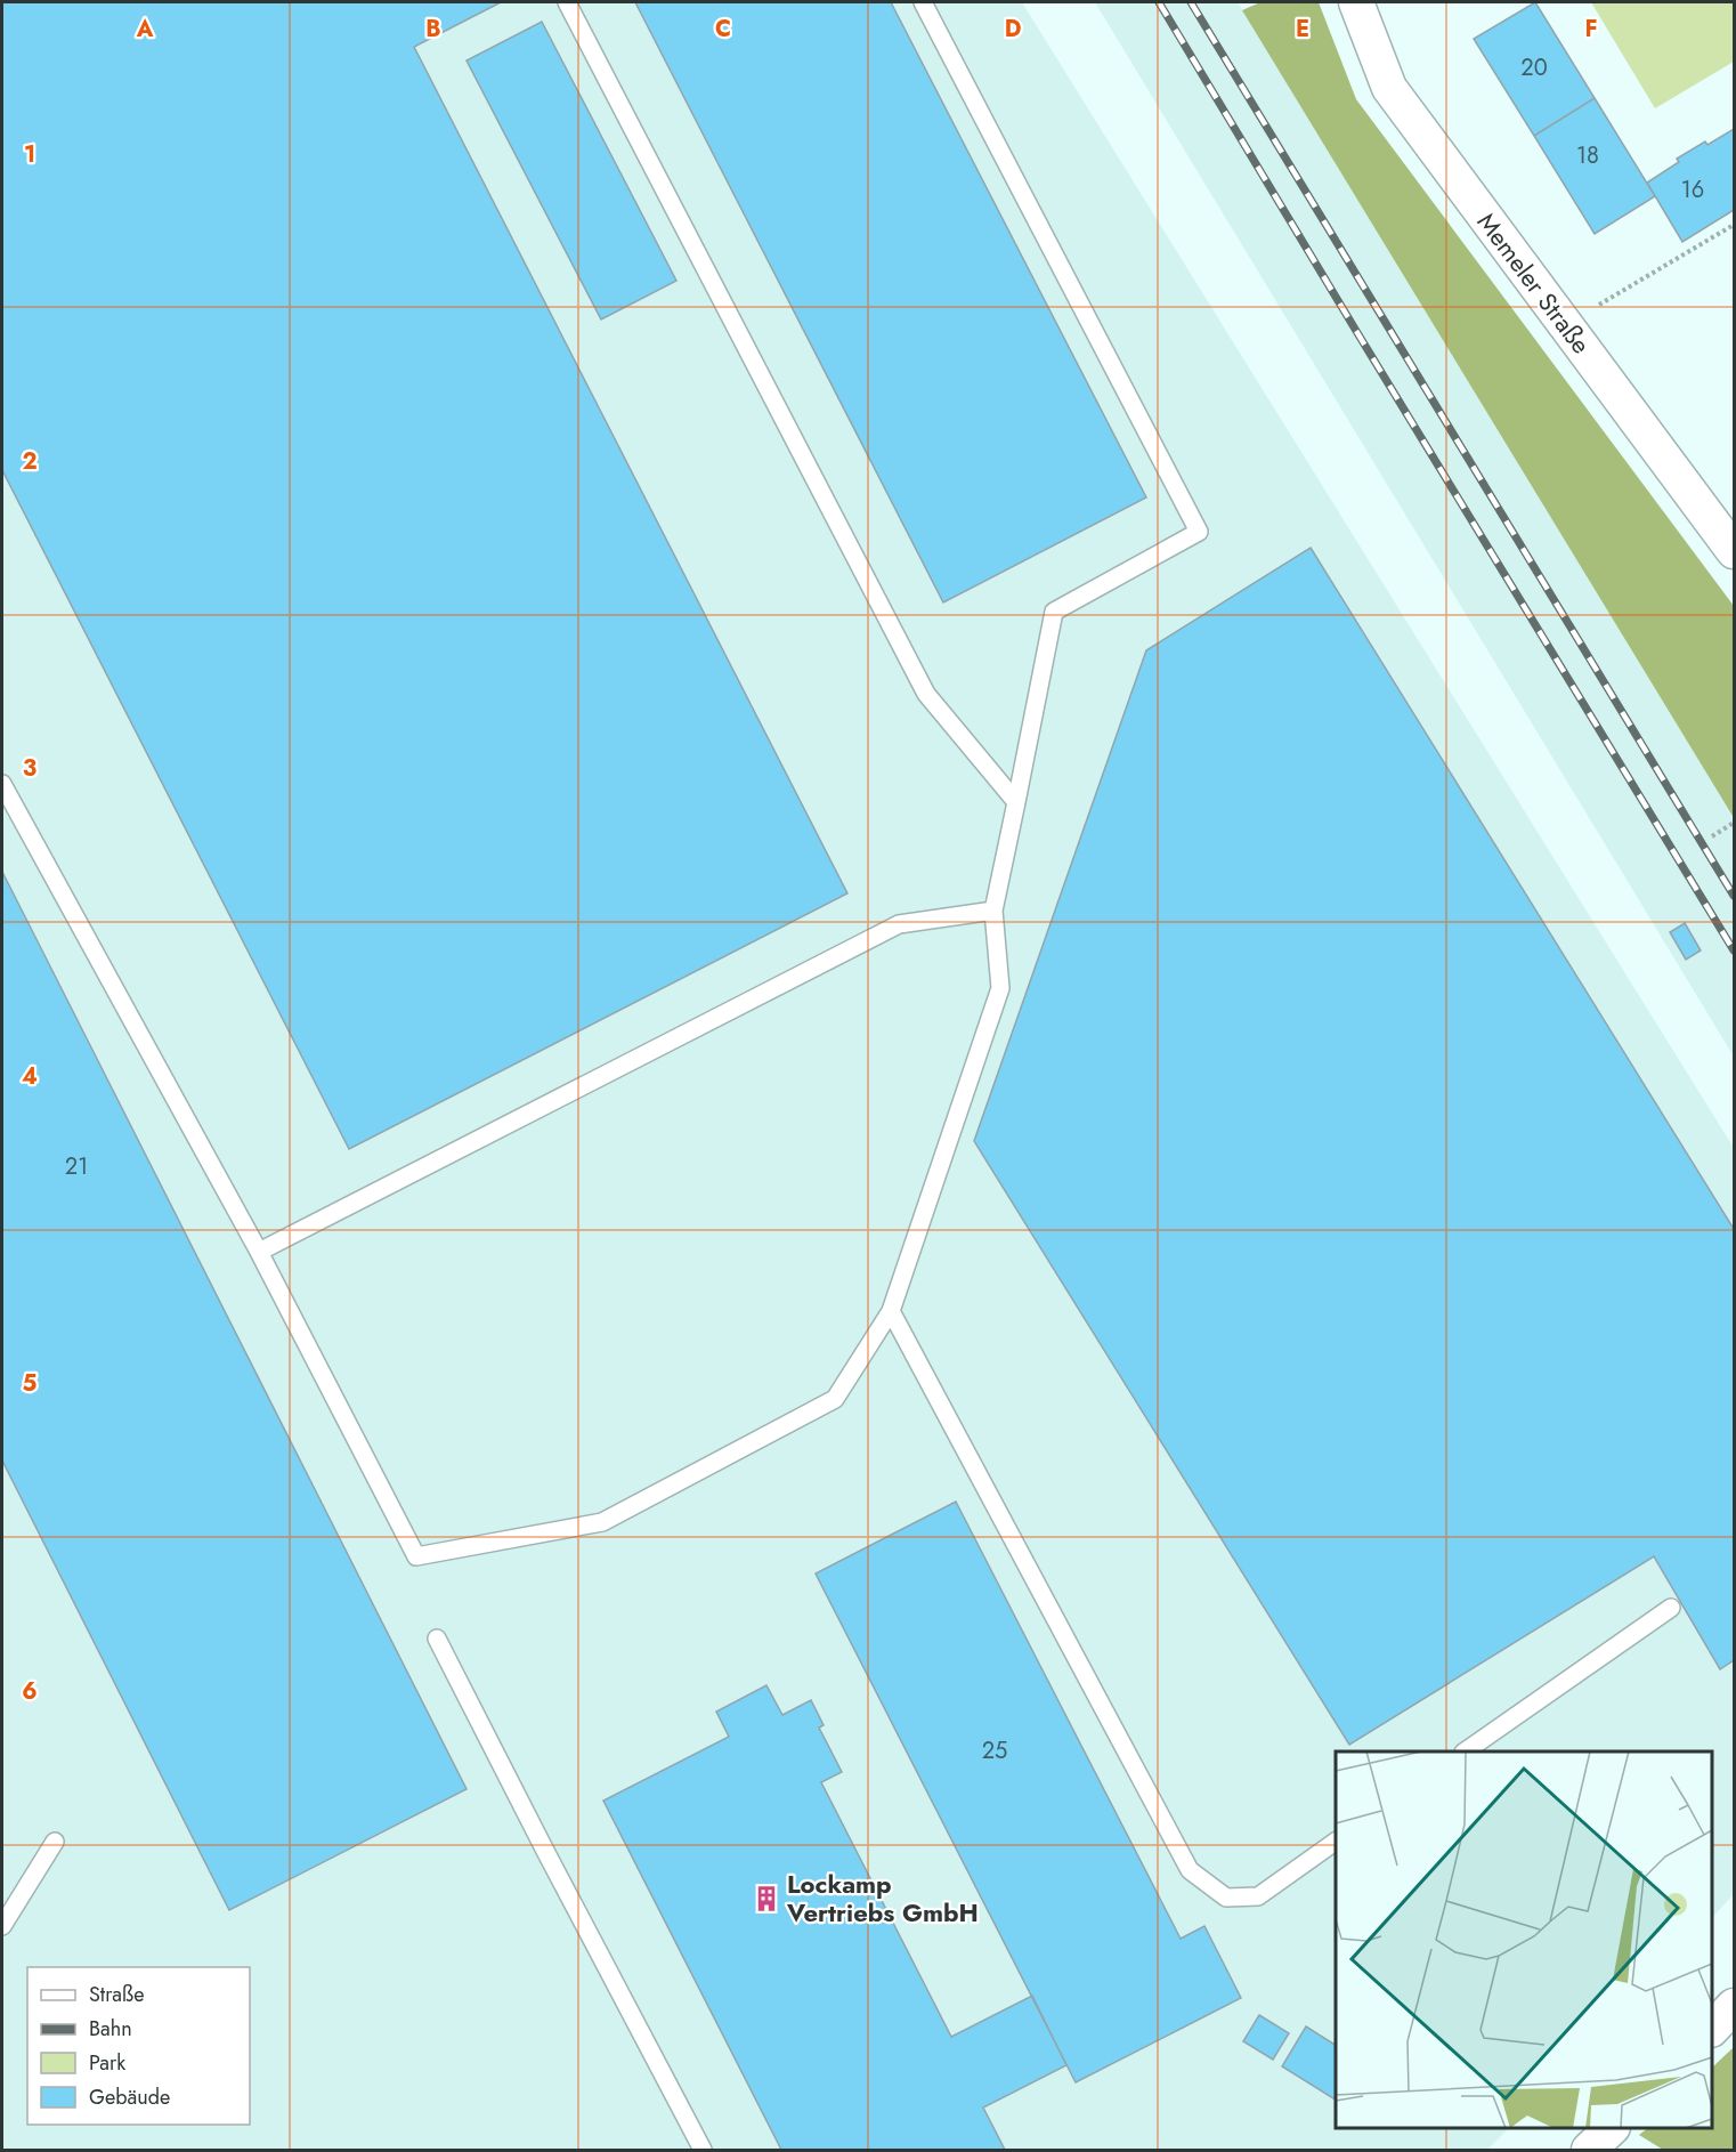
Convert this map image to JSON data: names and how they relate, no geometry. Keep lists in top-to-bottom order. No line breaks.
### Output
{"streets":{"street":["Memeler Straße"]},"places":{"building":["Lockamp Vertriebs GmbH"]},"house_numbers":["20","18","16","21","25"],"legend":["Straße","Bahn","Park","Gebäude"],"grid":{"columns":["A","B","C","D","E","F"],"rows":["1","2","3","4","5","6"]}}
